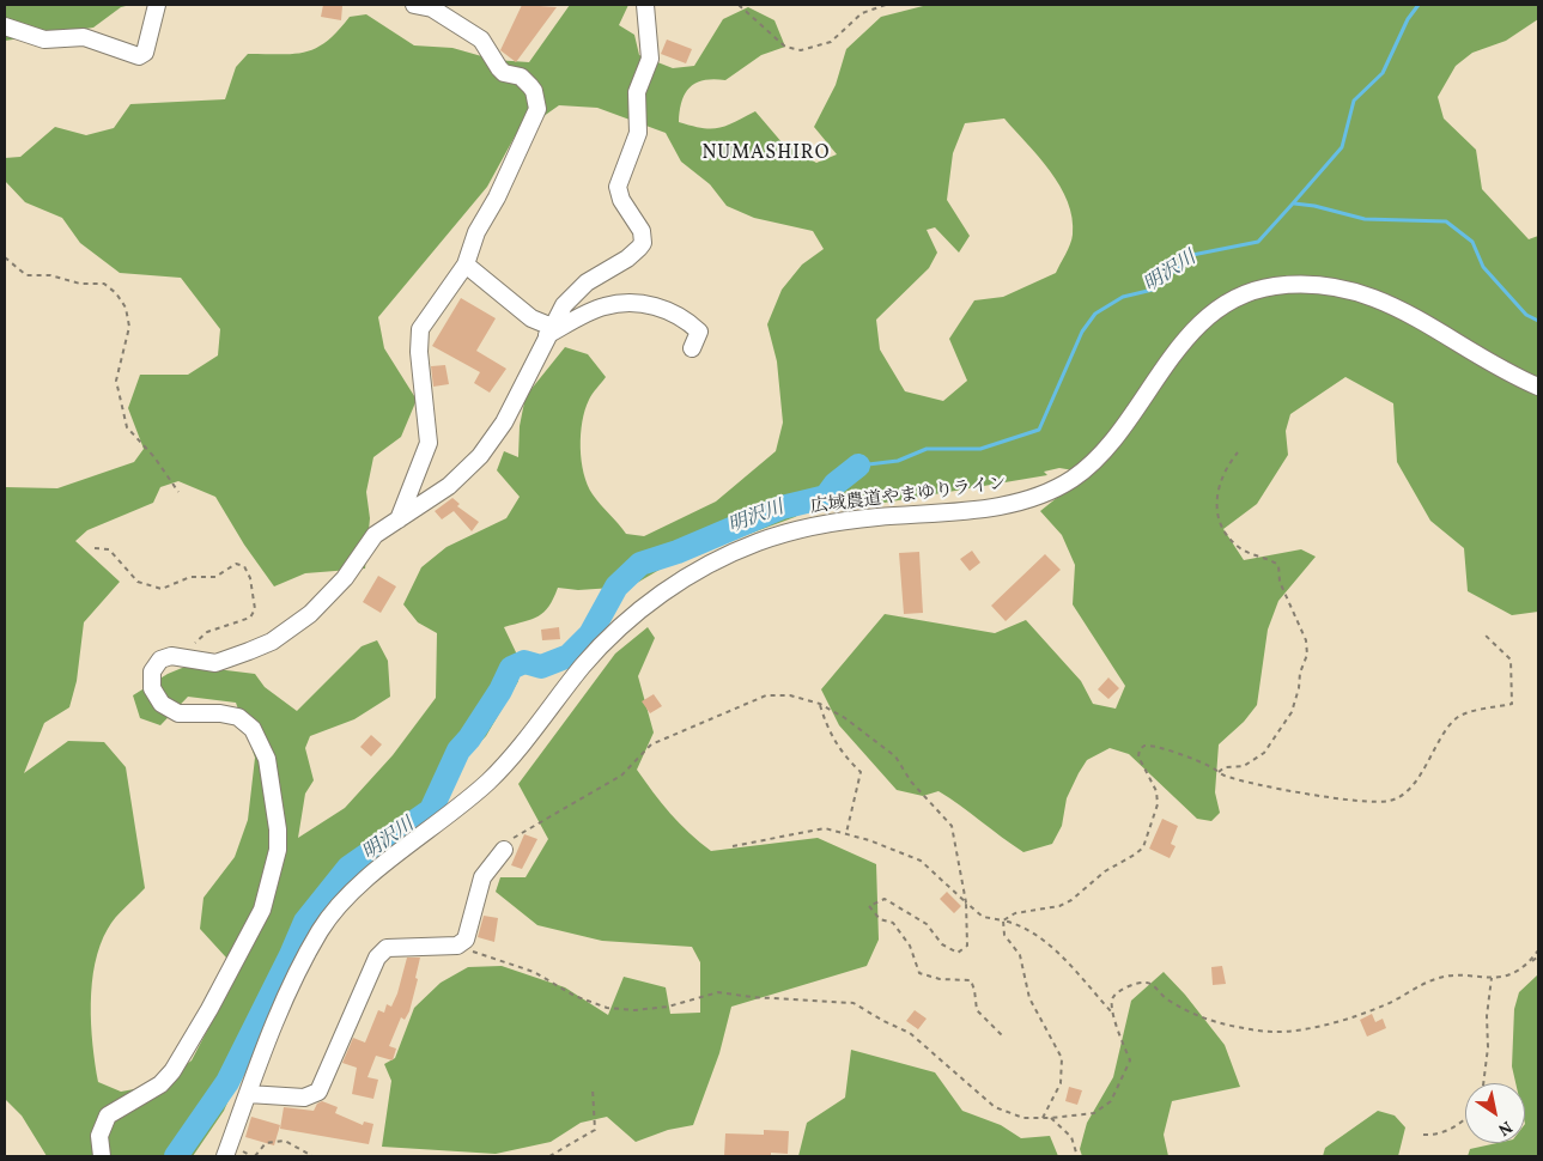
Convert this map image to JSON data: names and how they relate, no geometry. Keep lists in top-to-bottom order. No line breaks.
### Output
{"streets":{"street":["広域農道やまゆりライン"]},"districts":["NUMASHIRO"],"water":["明沢川"],"north":"bottom right"}
